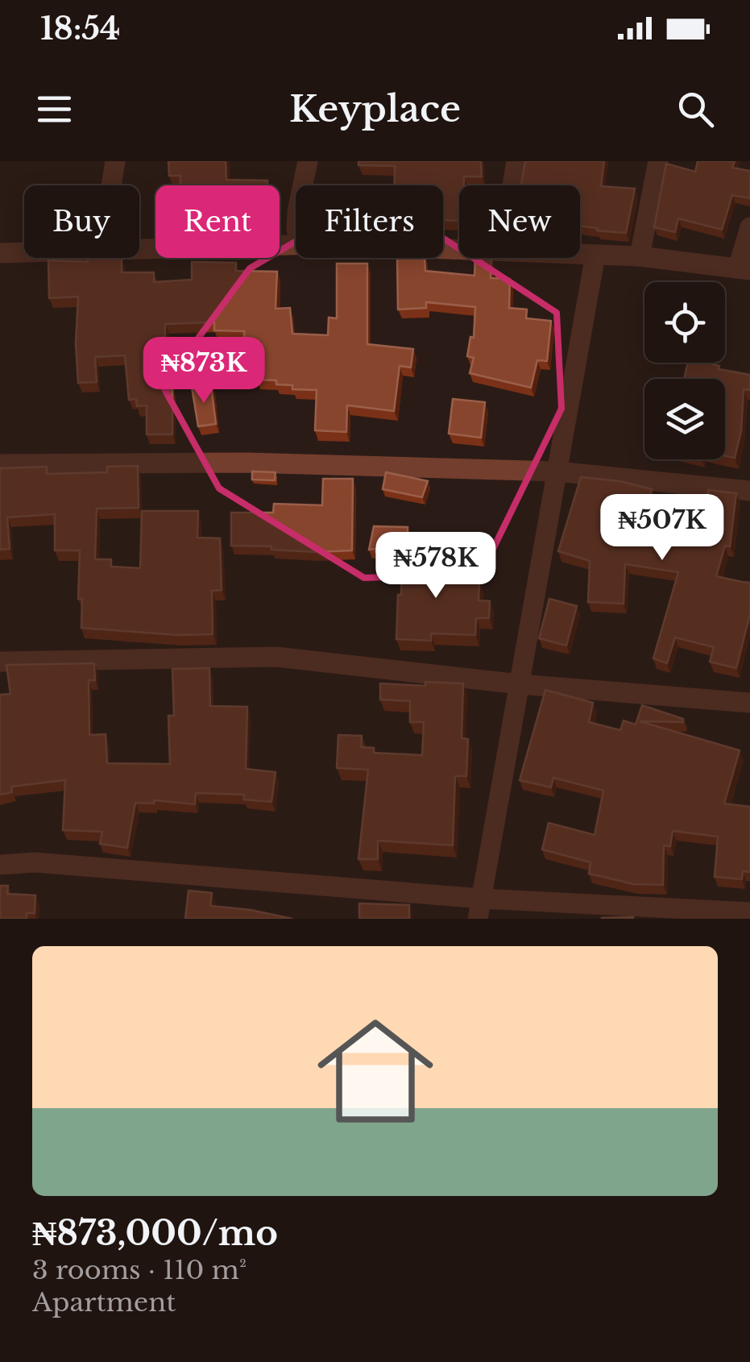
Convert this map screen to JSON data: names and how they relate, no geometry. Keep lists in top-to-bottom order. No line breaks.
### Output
{"page":{"status":"18:54","header":"Keyplace","chip":["Buy","Rent","Filters","New"],"price":["₦873K","₦507K","₦578K"],"list":[{"name":"₦873,000/mo","note":"3 rooms · 110 m² · Apartment"}]}}
